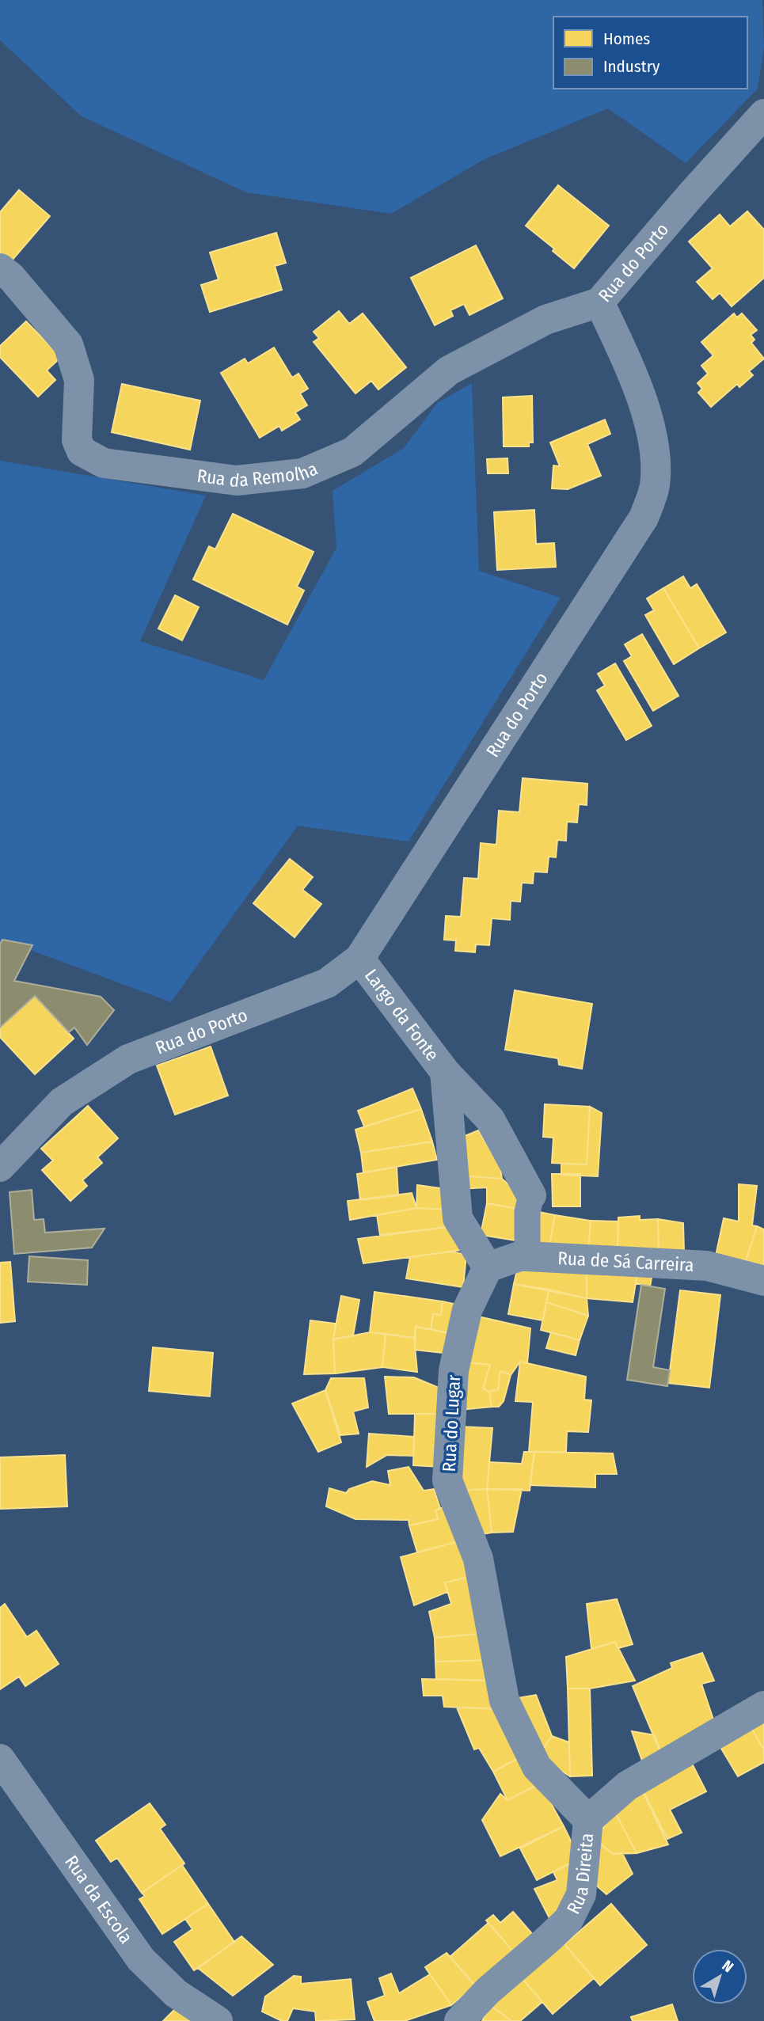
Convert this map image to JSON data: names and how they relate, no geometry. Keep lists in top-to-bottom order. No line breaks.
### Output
{"streets":{"street":["Rua do Porto","Rua da Remolha","Largo da Fonte","Rua de Sá Carreira","Rua do Lugar","Rua Direita","Rua da Escola"]},"crossings":[["Rua do Porto","Rua da Remolha"],["Rua do Porto","Largo da Fonte"],["Rua de Sá Carreira","Rua do Lugar"],["Rua do Lugar","Rua Direita"]],"legend":["Homes","Industry"],"north":"top right"}
